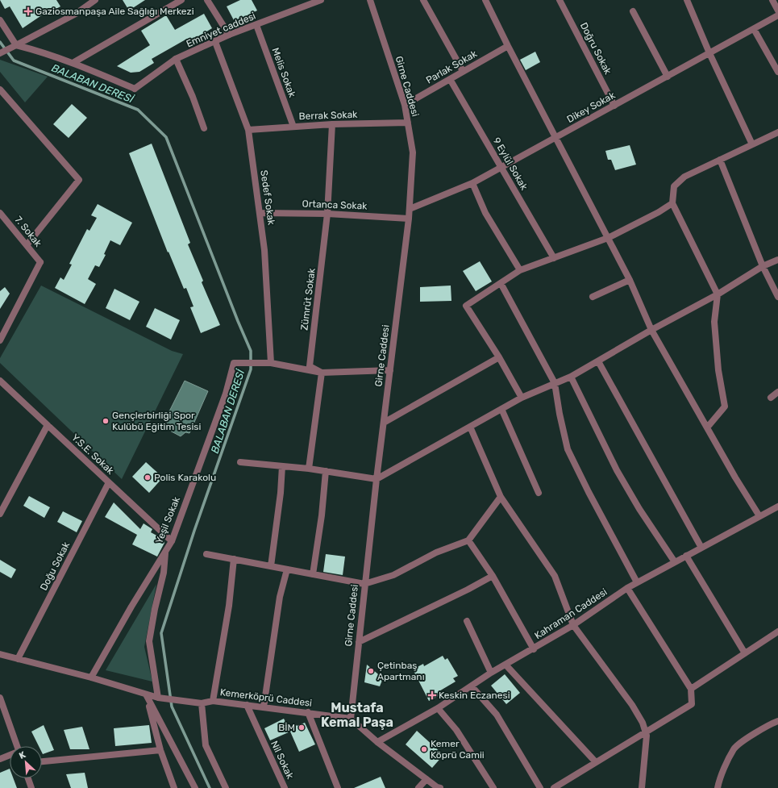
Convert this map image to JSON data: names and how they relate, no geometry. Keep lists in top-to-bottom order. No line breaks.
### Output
{"streets":{"street":["Emniyet caddesi","Doğru Sokak","Parlak Sokak","Melis Sokak","Girne Caddesi","Dikey Sokak","Berrak Sokak","9 Eylül Sokak","Sedef Sokak","Ortanca Sokak","7. Sokak","Zümrüt Sokak","Y.S.E. Sokak","Yeşil Sokak","Doğu Sokak","Kahraman Caddesi","Kemerköprü Caddesi","Nil Sokak"]},"crossings":[["Emniyet caddesi","Melis Sokak"],["Emniyet caddesi","Sedef Sokak"],["Doğru Sokak","Dikey Sokak"],["Parlak Sokak","Girne Caddesi"],["Parlak Sokak","9 Eylül Sokak"],["Melis Sokak","Berrak Sokak"],["Girne Caddesi","Dikey Sokak"],["Girne Caddesi","Berrak Sokak"],["Girne Caddesi","Ortanca Sokak"],["Girne Caddesi","Kemerköprü Caddesi"],["Dikey Sokak","9 Eylül Sokak"],["Berrak Sokak","Sedef Sokak"],["Berrak Sokak","Zümrüt Sokak"],["Sedef Sokak","Ortanca Sokak"],["Sedef Sokak","Yeşil Sokak"],["Ortanca Sokak","Zümrüt Sokak"],["Y.S.E. Sokak","Yeşil Sokak"],["Y.S.E. Sokak","Doğu Sokak"],["Kemerköprü Caddesi","Nil Sokak"]],"districts":["Mustafa Kemal Paşa"],"water":["BALABAN DERESİ"],"places":{"health":["Gaziosmanpaşa Aile Sağlığı Merkezi","Keskin Eczanesi"],"other":["Gençlerbirliği Spor Kulübü Eğitim Tesisi","Polis Karakolu","Çetinbaş Apartmanı","BİM","Kemer Köprü Camii"]},"north":"top left"}
